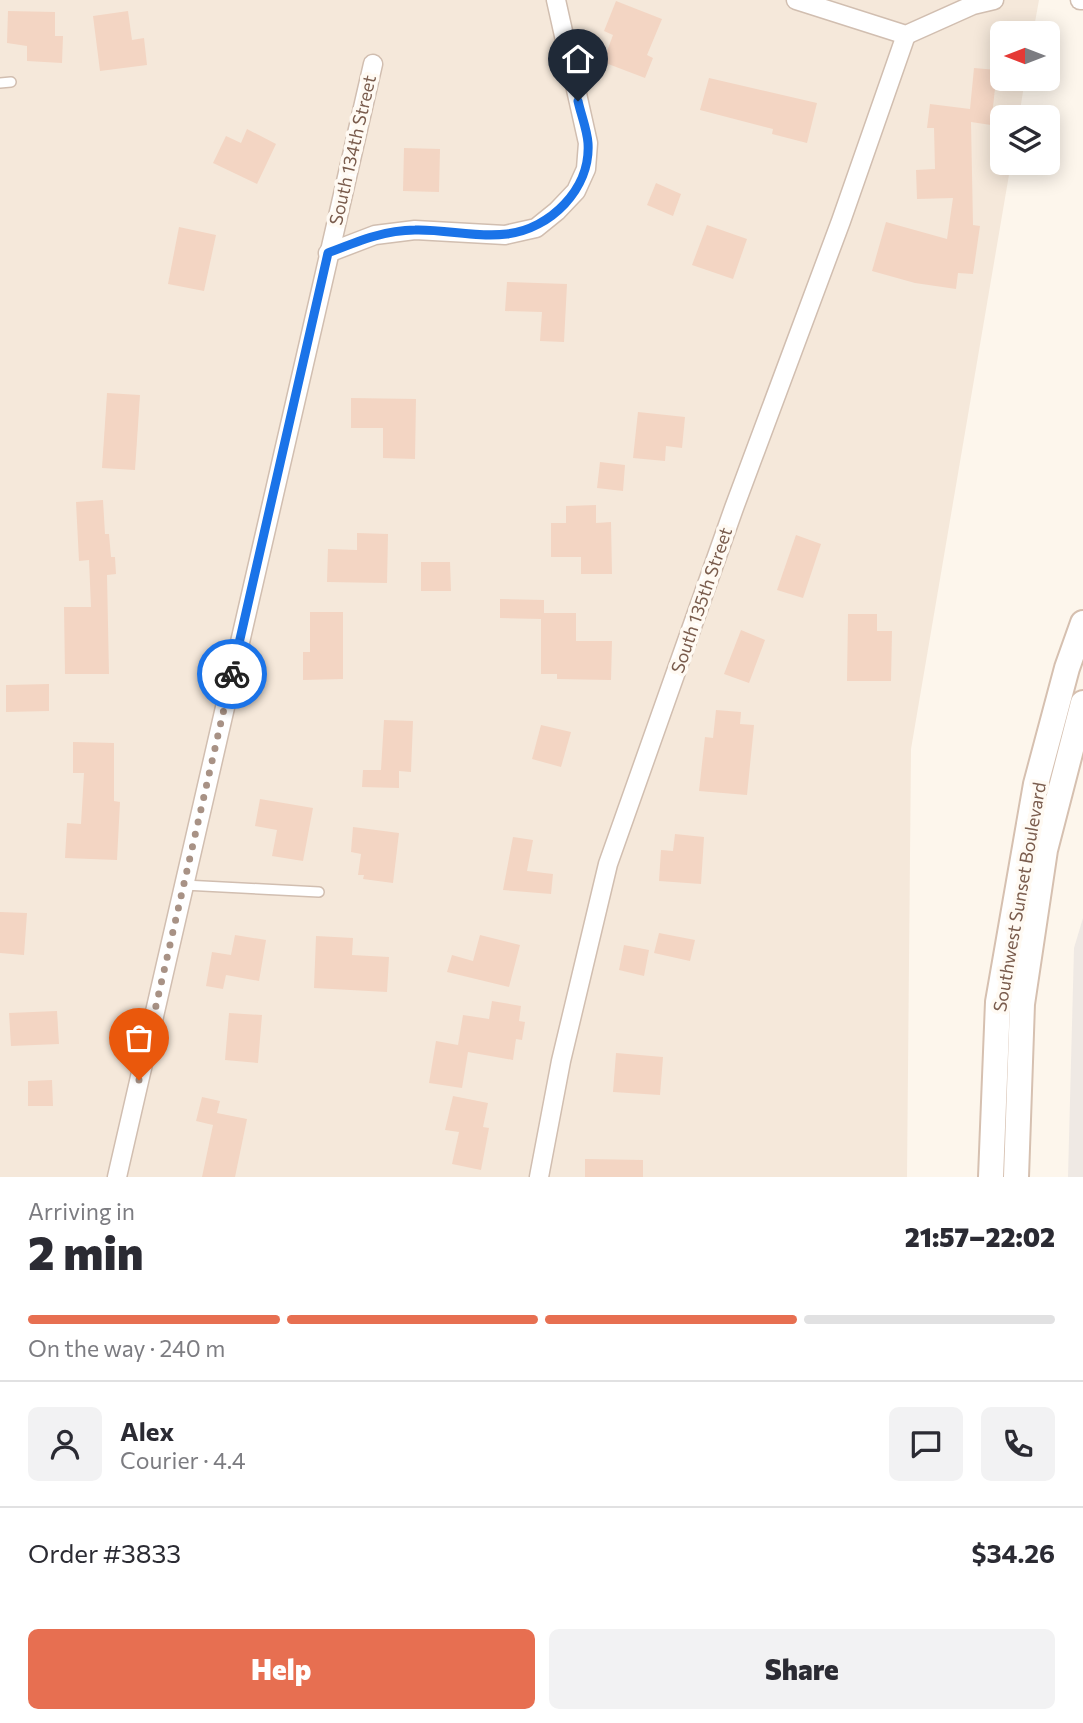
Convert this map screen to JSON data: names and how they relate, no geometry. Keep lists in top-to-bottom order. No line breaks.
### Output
{"streets":{"main road":["Southwest Sunset Boulevard"],"street":["South 134th Street","South 135th Street"]},"north":"left","page":{"heading":["2 min","Arriving in","21:57–22:02"],"panel":["Alex","Courier · 4.4","Order #3833","$34.26"],"bar":"On the way · 240 m","buttons":["Help","Share"]}}
